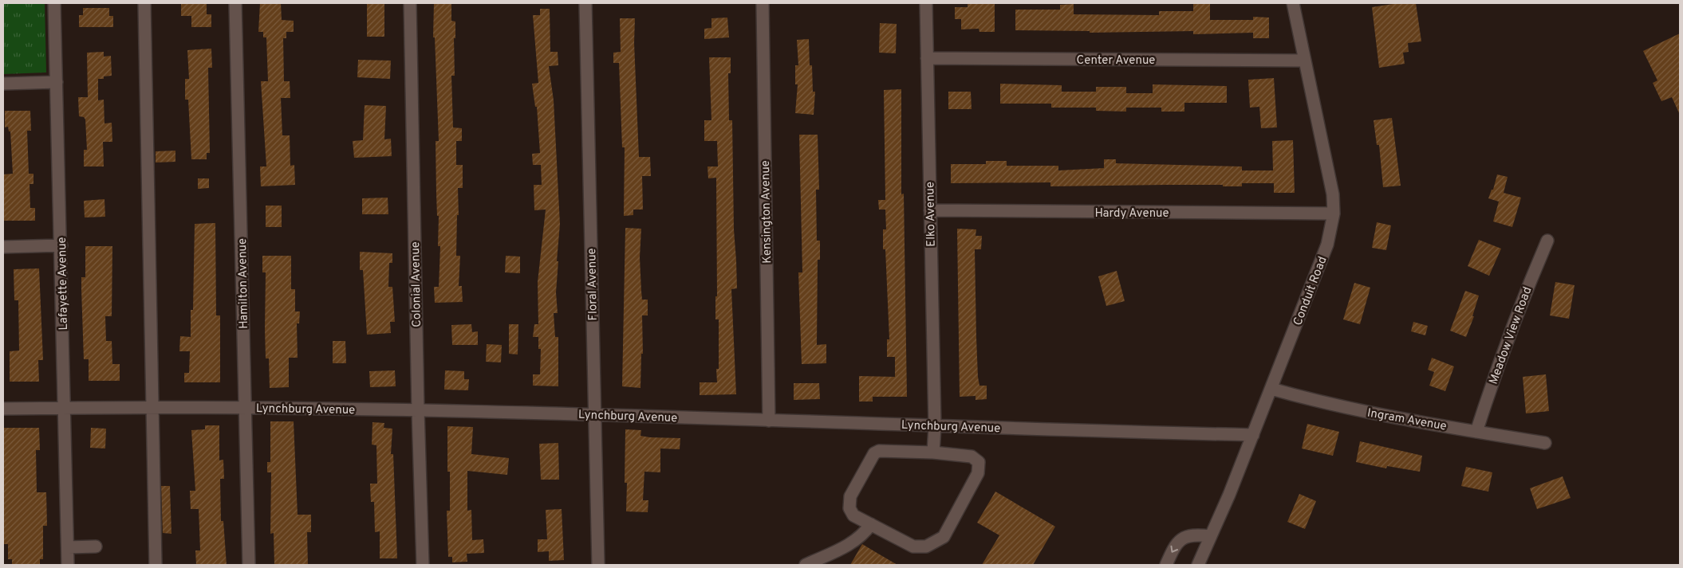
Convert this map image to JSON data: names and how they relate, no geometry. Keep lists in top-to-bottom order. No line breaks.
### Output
{"streets":{"street":["Center Avenue","Kensington Avenue","Hardy Avenue","Elko Avenue","Lafayette Avenue","Hamilton Avenue","Colonial Avenue","Floral Avenue","Conduit Road","Meadow View Road","Lynchburg Avenue","Ingram Avenue"]},"crossings":[["Center Avenue","Elko Avenue"],["Center Avenue","Conduit Road"],["Kensington Avenue","Lynchburg Avenue"],["Hardy Avenue","Elko Avenue"],["Hardy Avenue","Conduit Road"],["Elko Avenue","Lynchburg Avenue"],["Lafayette Avenue","Lynchburg Avenue"],["Hamilton Avenue","Lynchburg Avenue"],["Colonial Avenue","Lynchburg Avenue"],["Floral Avenue","Lynchburg Avenue"],["Conduit Road","Lynchburg Avenue"],["Conduit Road","Ingram Avenue"],["Meadow View Road","Ingram Avenue"]]}
